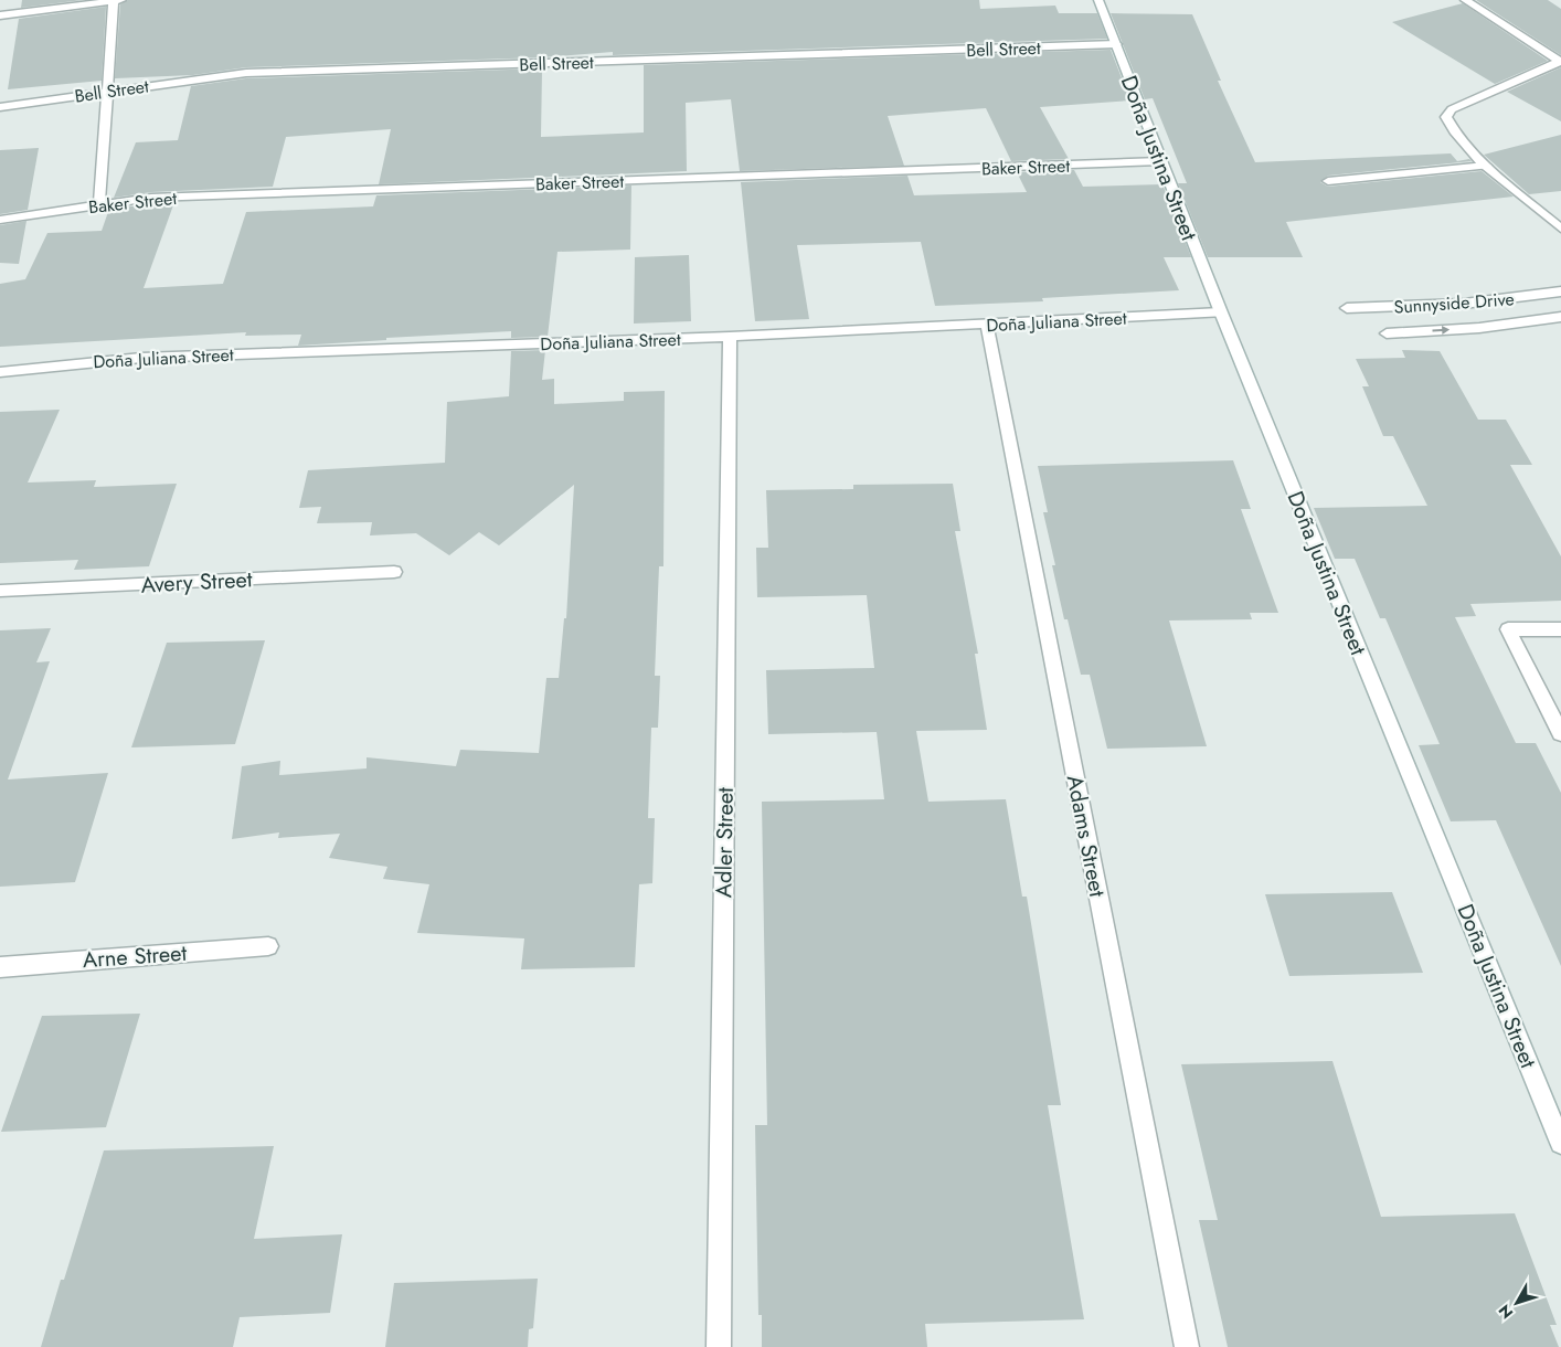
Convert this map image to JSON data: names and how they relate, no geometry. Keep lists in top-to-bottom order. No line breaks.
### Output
{"streets":{"street":["Bell Street","Doña Justina Street","Baker Street","Sunnyside Drive","Doña Juliana Street","Avery Street","Adams Street","Adler Street","Arne Street"]},"crossings":[["Bell Street","Doña Justina Street"],["Doña Justina Street","Baker Street"],["Doña Justina Street","Doña Juliana Street"],["Doña Juliana Street","Adams Street"],["Doña Juliana Street","Adler Street"]],"north":"bottom left"}
